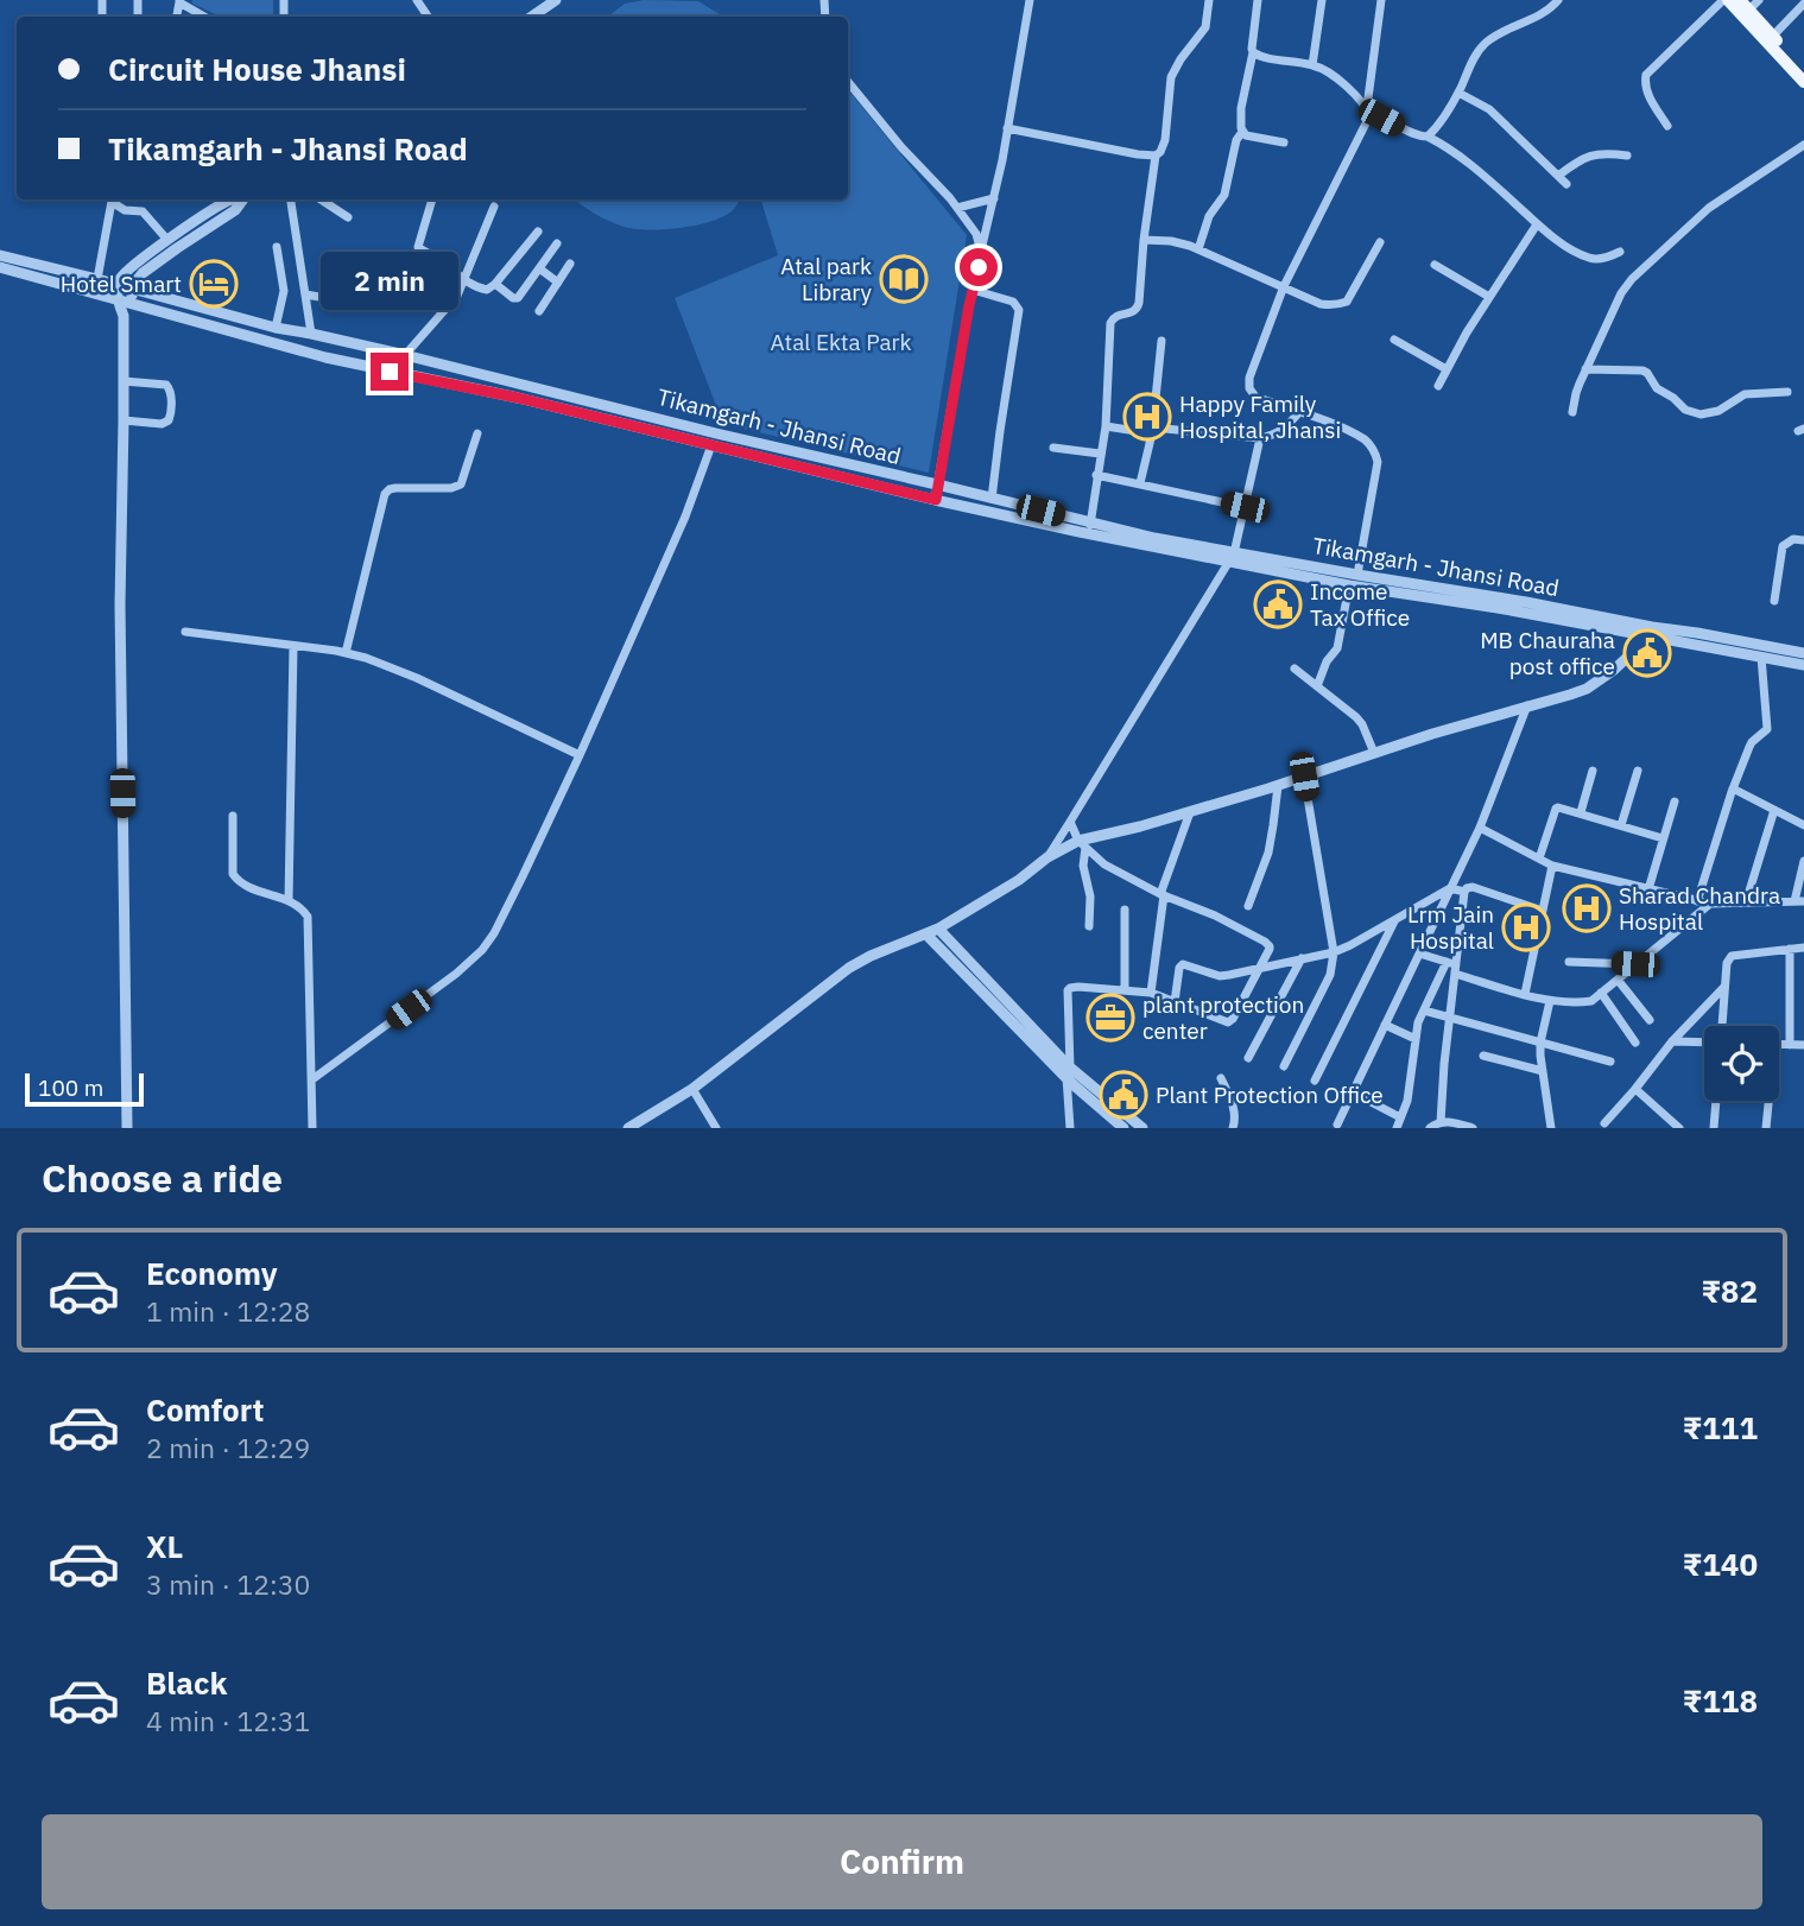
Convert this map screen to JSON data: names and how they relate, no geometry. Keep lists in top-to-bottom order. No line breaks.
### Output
{"streets":{"street":["Tikamgarh - Jhansi Road"]},"parks":["Atal Ekta Park"],"places":{"library":["Atal park Library"],"hotel":["Hotel Smart"],"hospital":["Happy Family Hospital, Jhansi","Sharad Chandra Hospital","Lrm Jain Hospital"],"public building":["Income Tax Office","MB Chauraha post office","Plant Protection Office"],"office":["plant protection center"]},"scale_bar":"100 m","page":{"banner":["Circuit House Jhansi","Tikamgarh - Jhansi Road"],"bubble":"2 min","scale":"100 m","heading":"Choose a ride","list":[{"name":"Economy","note":"1 min · 12:28","value":"₹82"},{"name":"Comfort","note":"2 min · 12:29","value":"₹111"},{"name":"XL","note":"3 min · 12:30","value":"₹140"},{"name":"Black","note":"4 min · 12:31","value":"₹118"}],"buttons":"Confirm"}}
